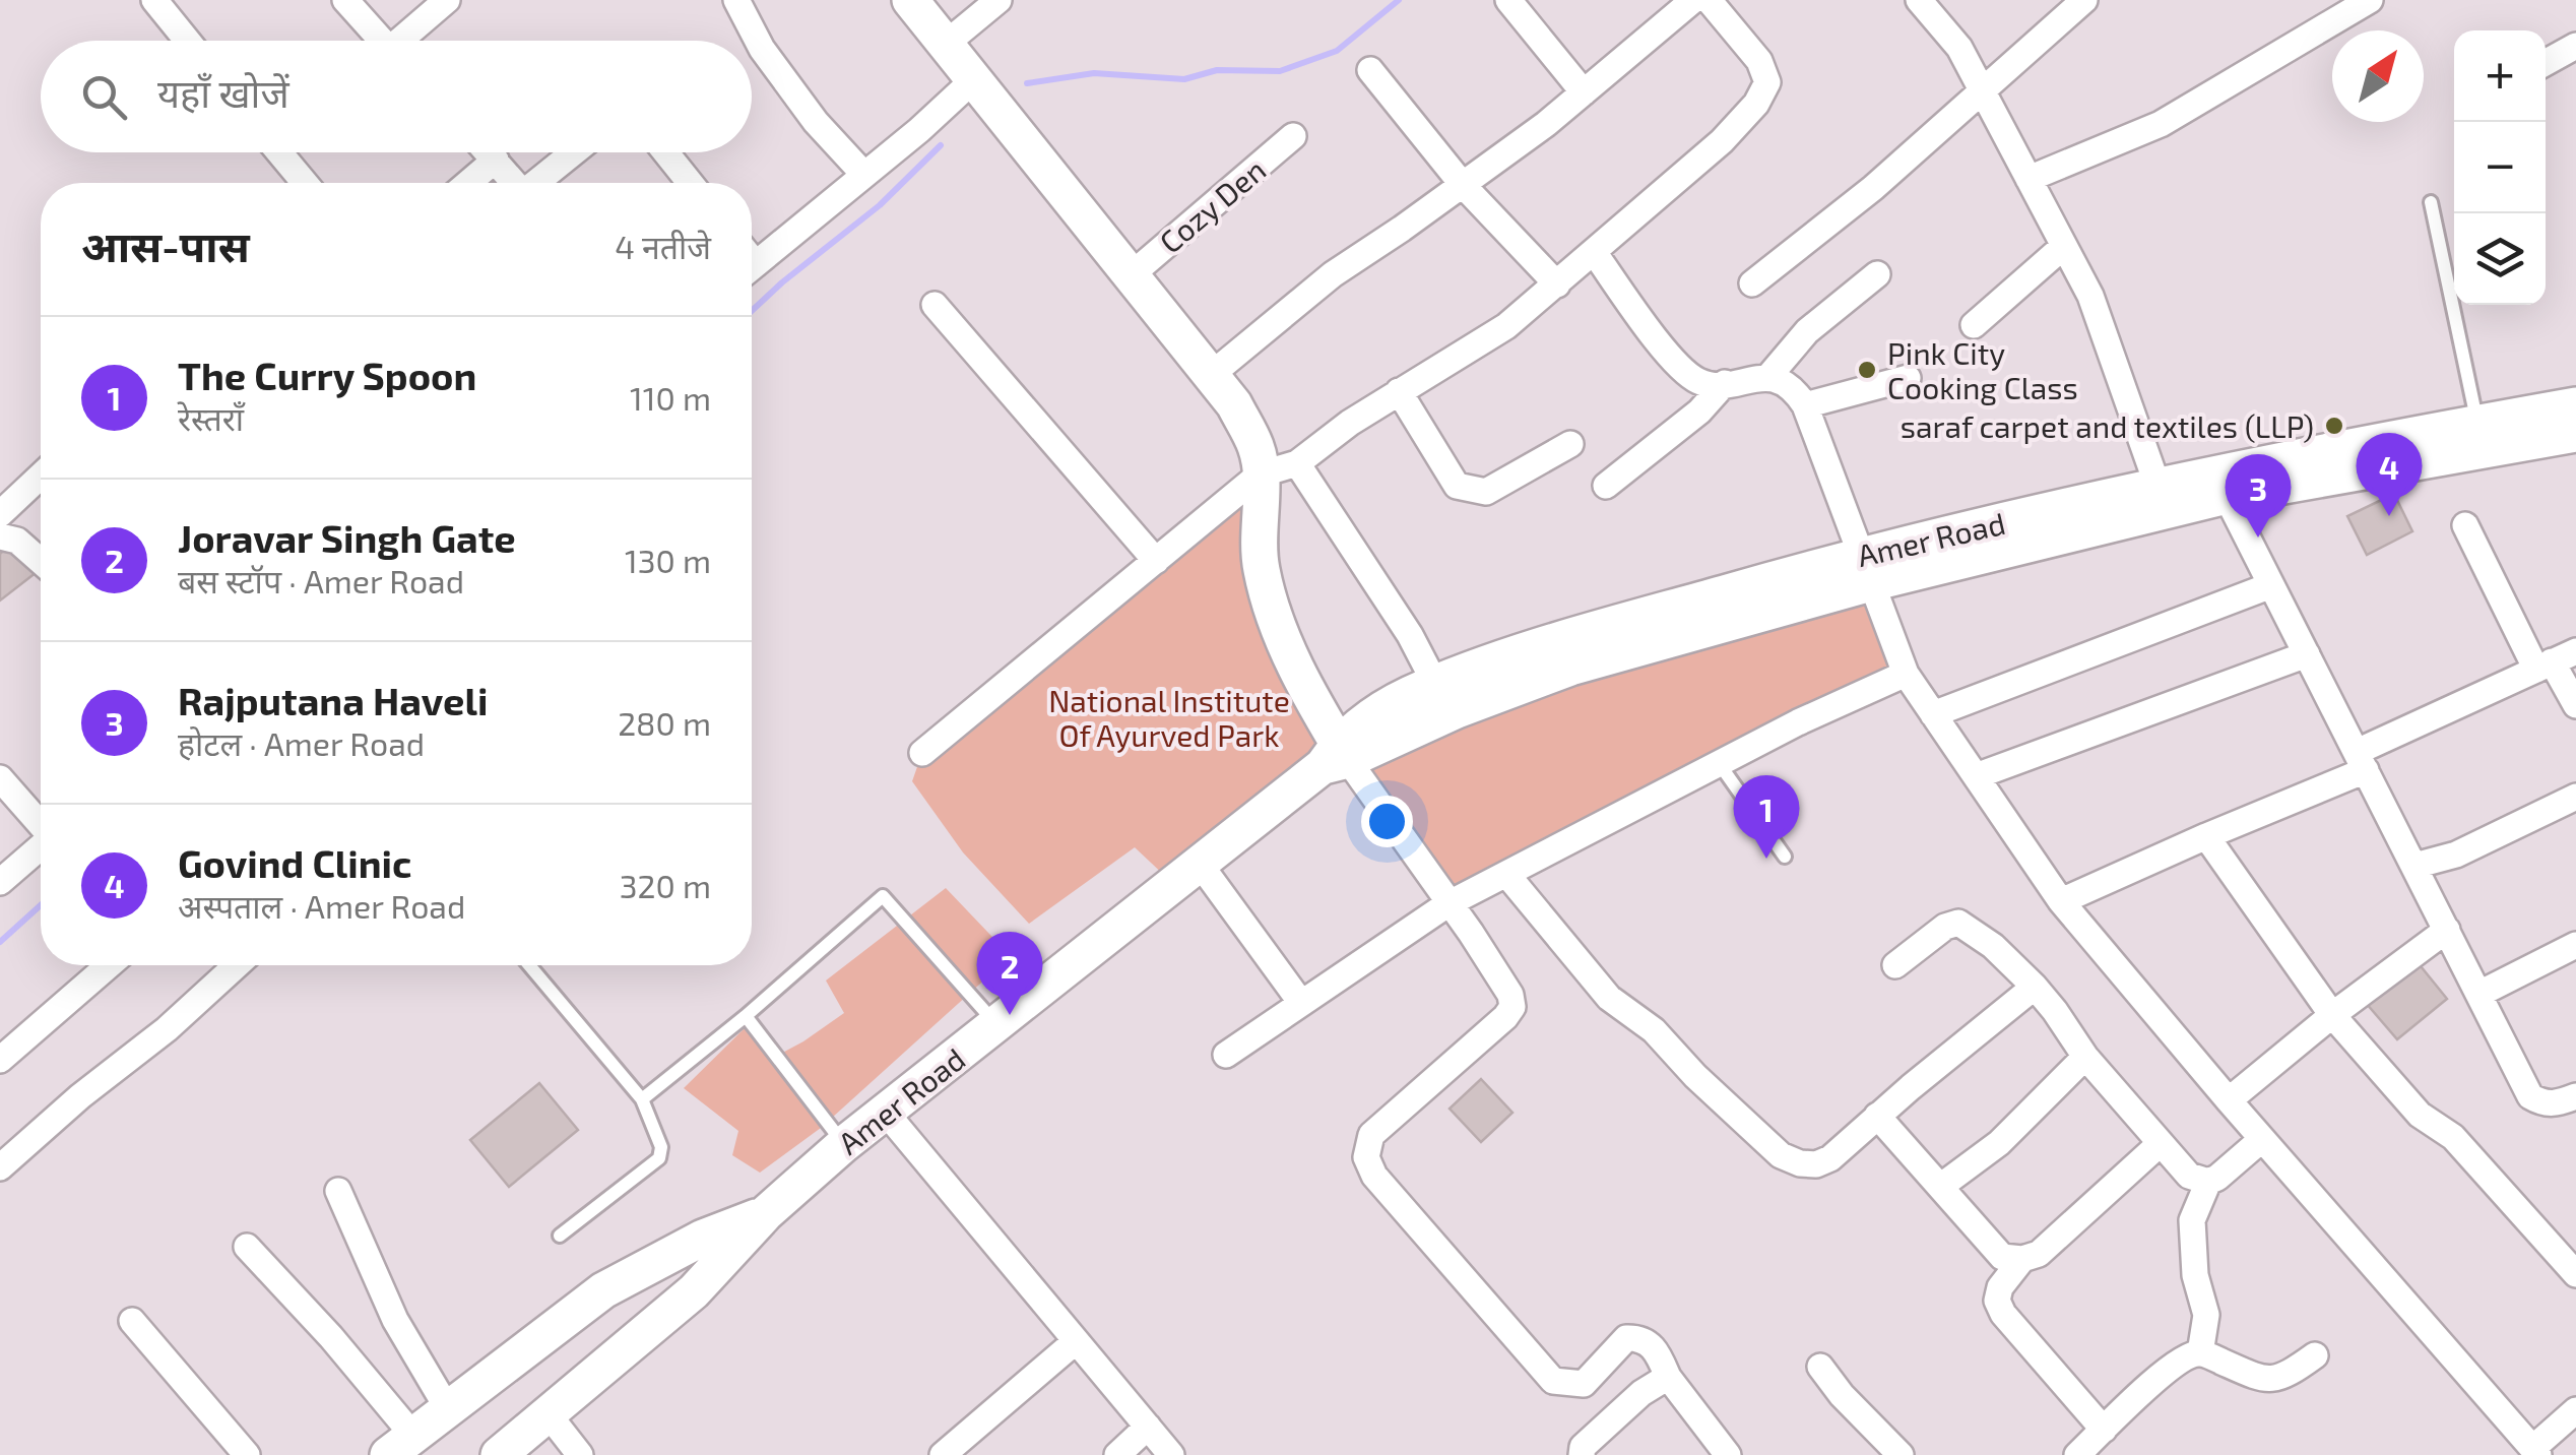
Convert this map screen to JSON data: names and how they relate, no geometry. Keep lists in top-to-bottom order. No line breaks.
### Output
{"streets":{"main road":["Amer Road"],"street":["Cozy Den"]},"parks":["National Institute Of Ayurved Park"],"places":["Pink City Cooking Class","saraf carpet and textiles (LLP)"],"north":"top right","page":{"map_buttons":["+","−"],"search":"यहाँ खोजें","heading":["आस-पास","4 नतीजे"],"list":[{"mark":"1","name":"The Curry Spoon","note":"रेस्तराँ","value":"110 m"},{"mark":"2","name":"Joravar Singh Gate","note":"बस स्टॉप · Amer Road","value":"130 m"},{"mark":"3","name":"Rajputana Haveli","note":"होटल · Amer Road","value":"280 m"},{"mark":"4","name":"Govind Clinic","note":"अस्पताल · Amer Road","value":"320 m"}],"pins":["4","3","1","2"]}}
